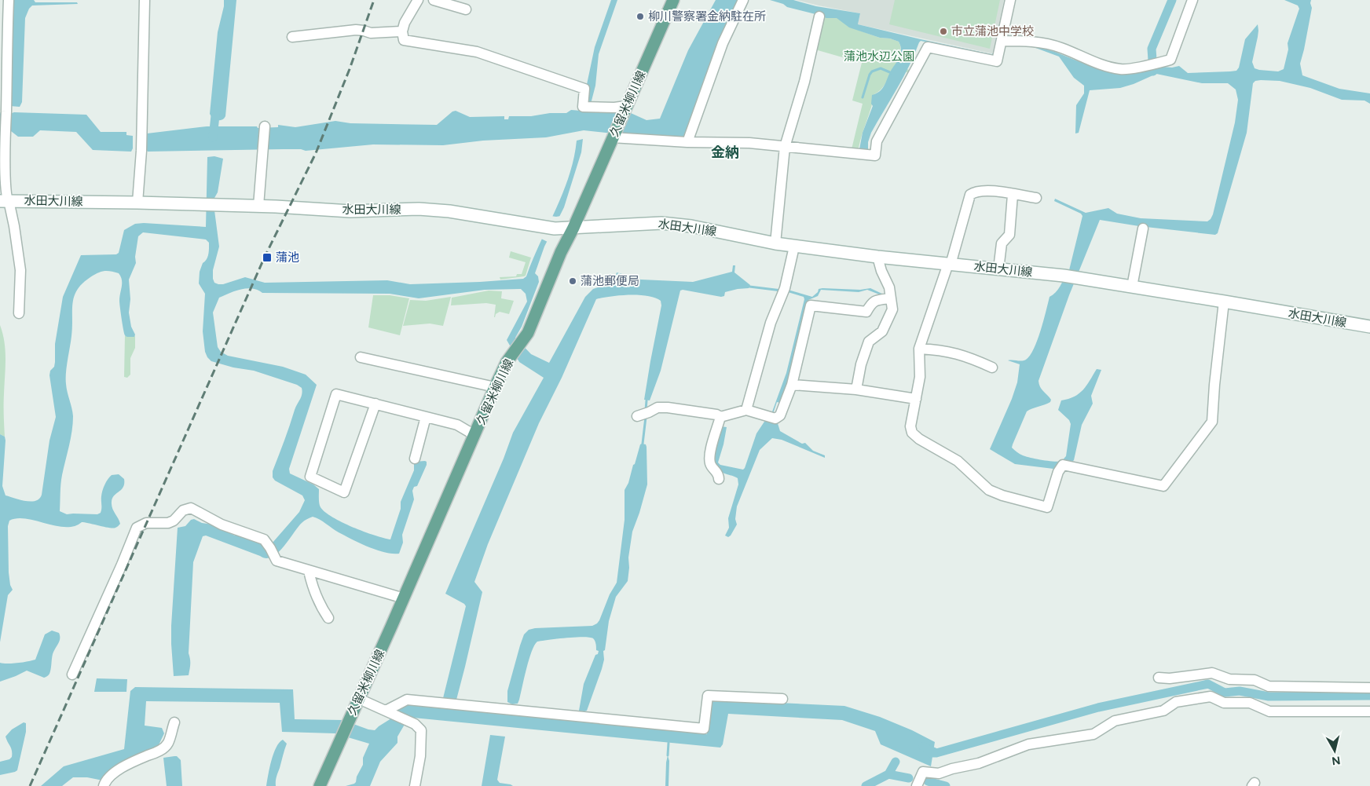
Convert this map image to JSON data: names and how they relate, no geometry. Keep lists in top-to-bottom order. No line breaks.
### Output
{"streets":{"main road":["久留米柳川線","水田大川線"]},"crossings":[["久留米柳川線","水田大川線"]],"districts":["金納"],"parks":["蒲池水辺公園"],"places":{"other":["柳川警察署金納駐在所","市立蒲池中学校","蒲池郵便局"],"transit":["蒲池"]},"north":"bottom"}
